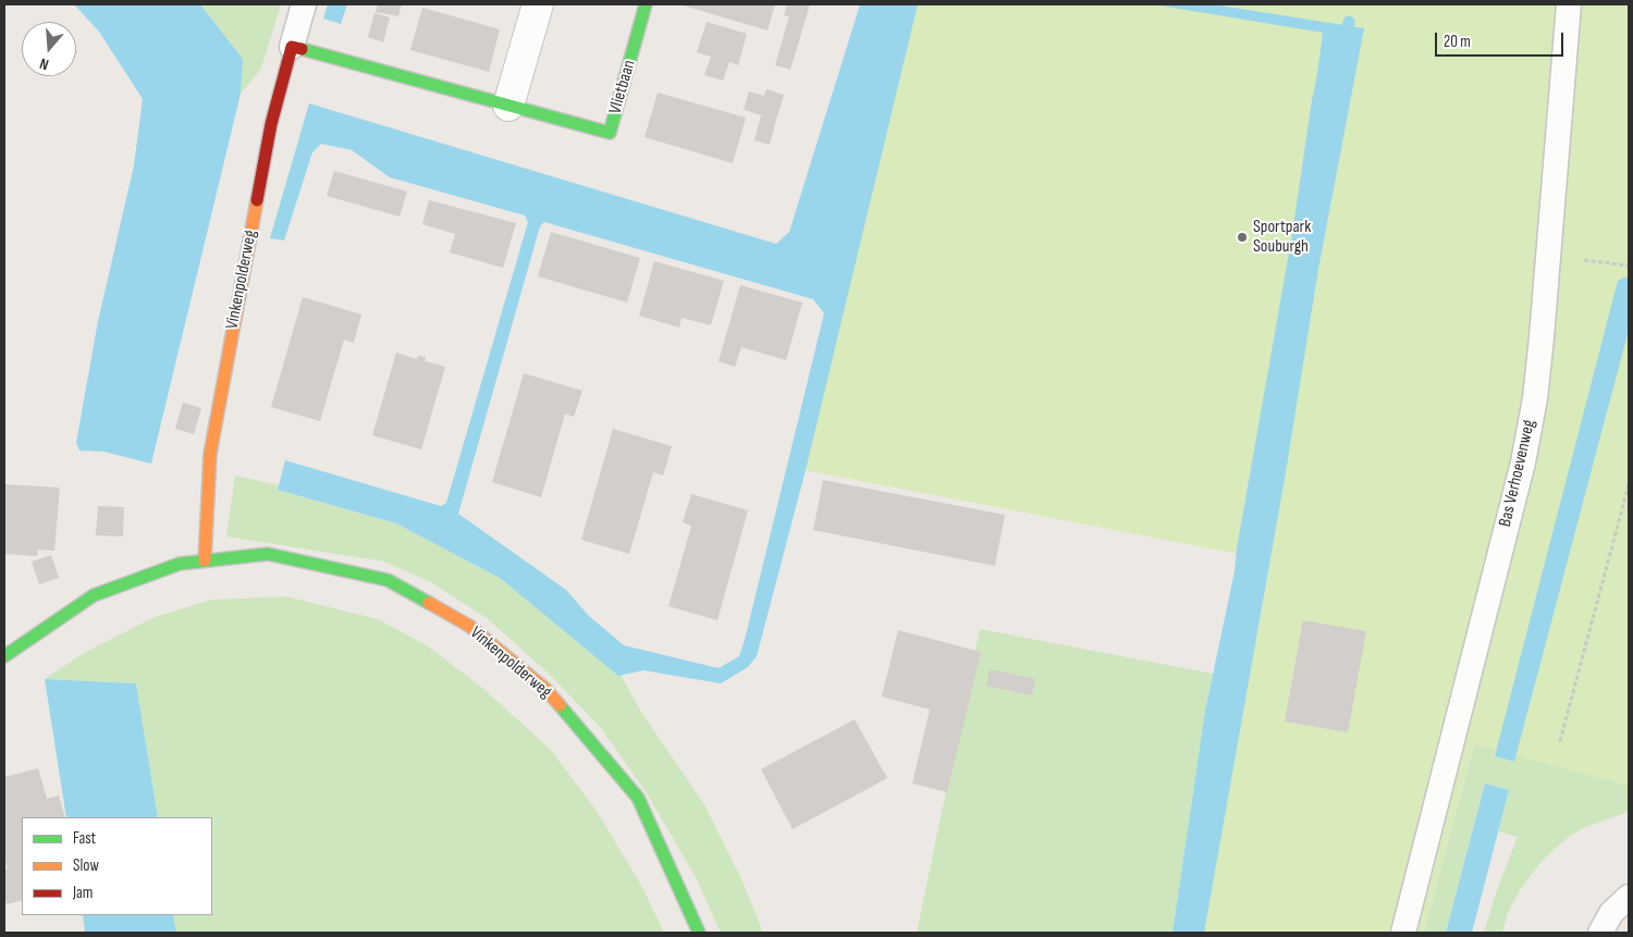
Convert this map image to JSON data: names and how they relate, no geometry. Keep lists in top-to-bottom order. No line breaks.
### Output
{"streets":{"street":["Vlietbaan","Vinkenpolderweg"],"lane":["Bas Verhoevenweg"]},"crossings":[["Vlietbaan","Vinkenpolderweg"]],"places":["Sportpark Souburgh"],"legend":["Fast","Slow","Jam"],"scale_bar":"20 m","north":"bottom"}
